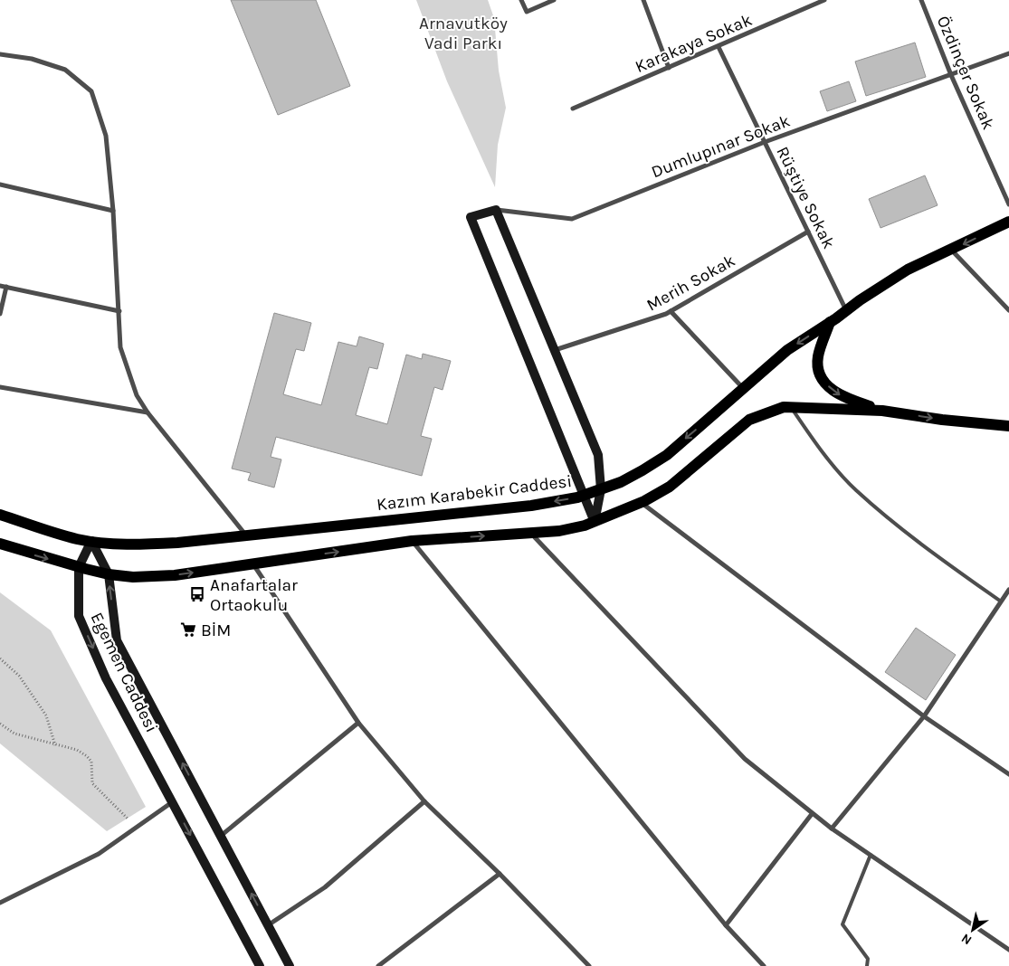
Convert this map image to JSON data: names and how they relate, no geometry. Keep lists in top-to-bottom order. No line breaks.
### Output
{"streets":{"main road":["Kazım Karabekir Caddesi"],"street":["Karakaya Sokak","Özdinçer Sokak","Dumlupınar Sokak","Rüştiye Sokak","Merih Sokak","Egemen Caddesi"]},"crossings":[["Karakaya Sokak","Rüştiye Sokak"],["Özdinçer Sokak","Dumlupınar Sokak"],["Dumlupınar Sokak","Rüştiye Sokak"],["Rüştiye Sokak","Merih Sokak"],["Rüştiye Sokak","Kazım Karabekir Caddesi"],["Kazım Karabekir Caddesi","Egemen Caddesi"]],"parks":["Arnavutköy Vadi Parkı"],"places":{"bus stop":["Anafartalar Ortaokulu"],"supermarket":["BİM"]},"north":"bottom left"}
